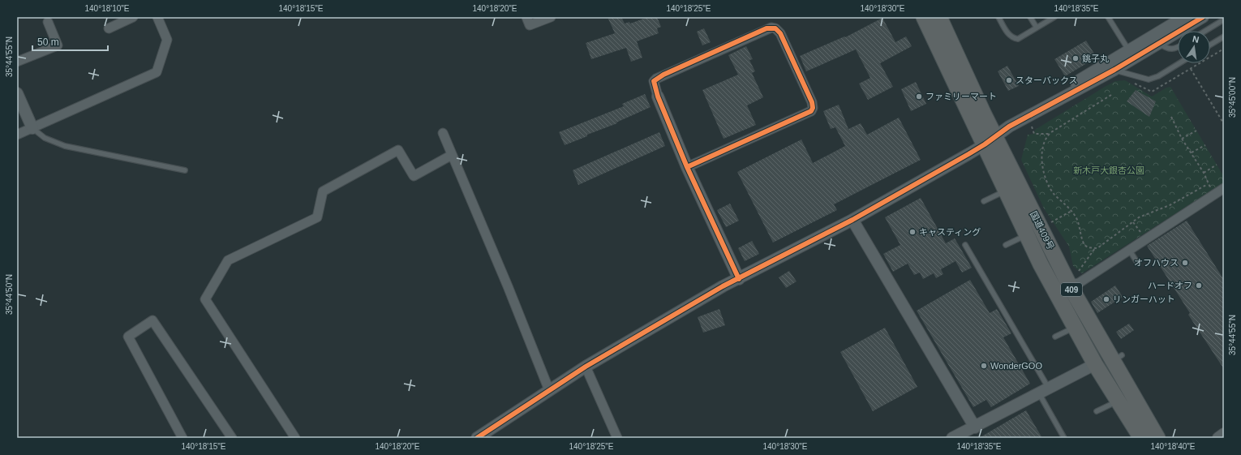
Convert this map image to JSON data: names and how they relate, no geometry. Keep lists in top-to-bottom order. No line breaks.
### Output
{"streets":{"highway":["国道409号","409"]},"parks":["新木戸大銀杏公園"],"places":["銚子丸","スターバックス","ファミリーマート","キャスティング","オフハウス","ハードオフ","リンガーハット","WonderGOO"],"scale_bar":"50 m","north":"top","coordinates":["140°18'10\"E","140°18'15\"E","140°18'20\"E","140°18'25\"E","140°18'30\"E","140°18'35\"E","35°44'55\"N","35°45'00\"N","35°44'50\"N","140°18'40\"E"]}
